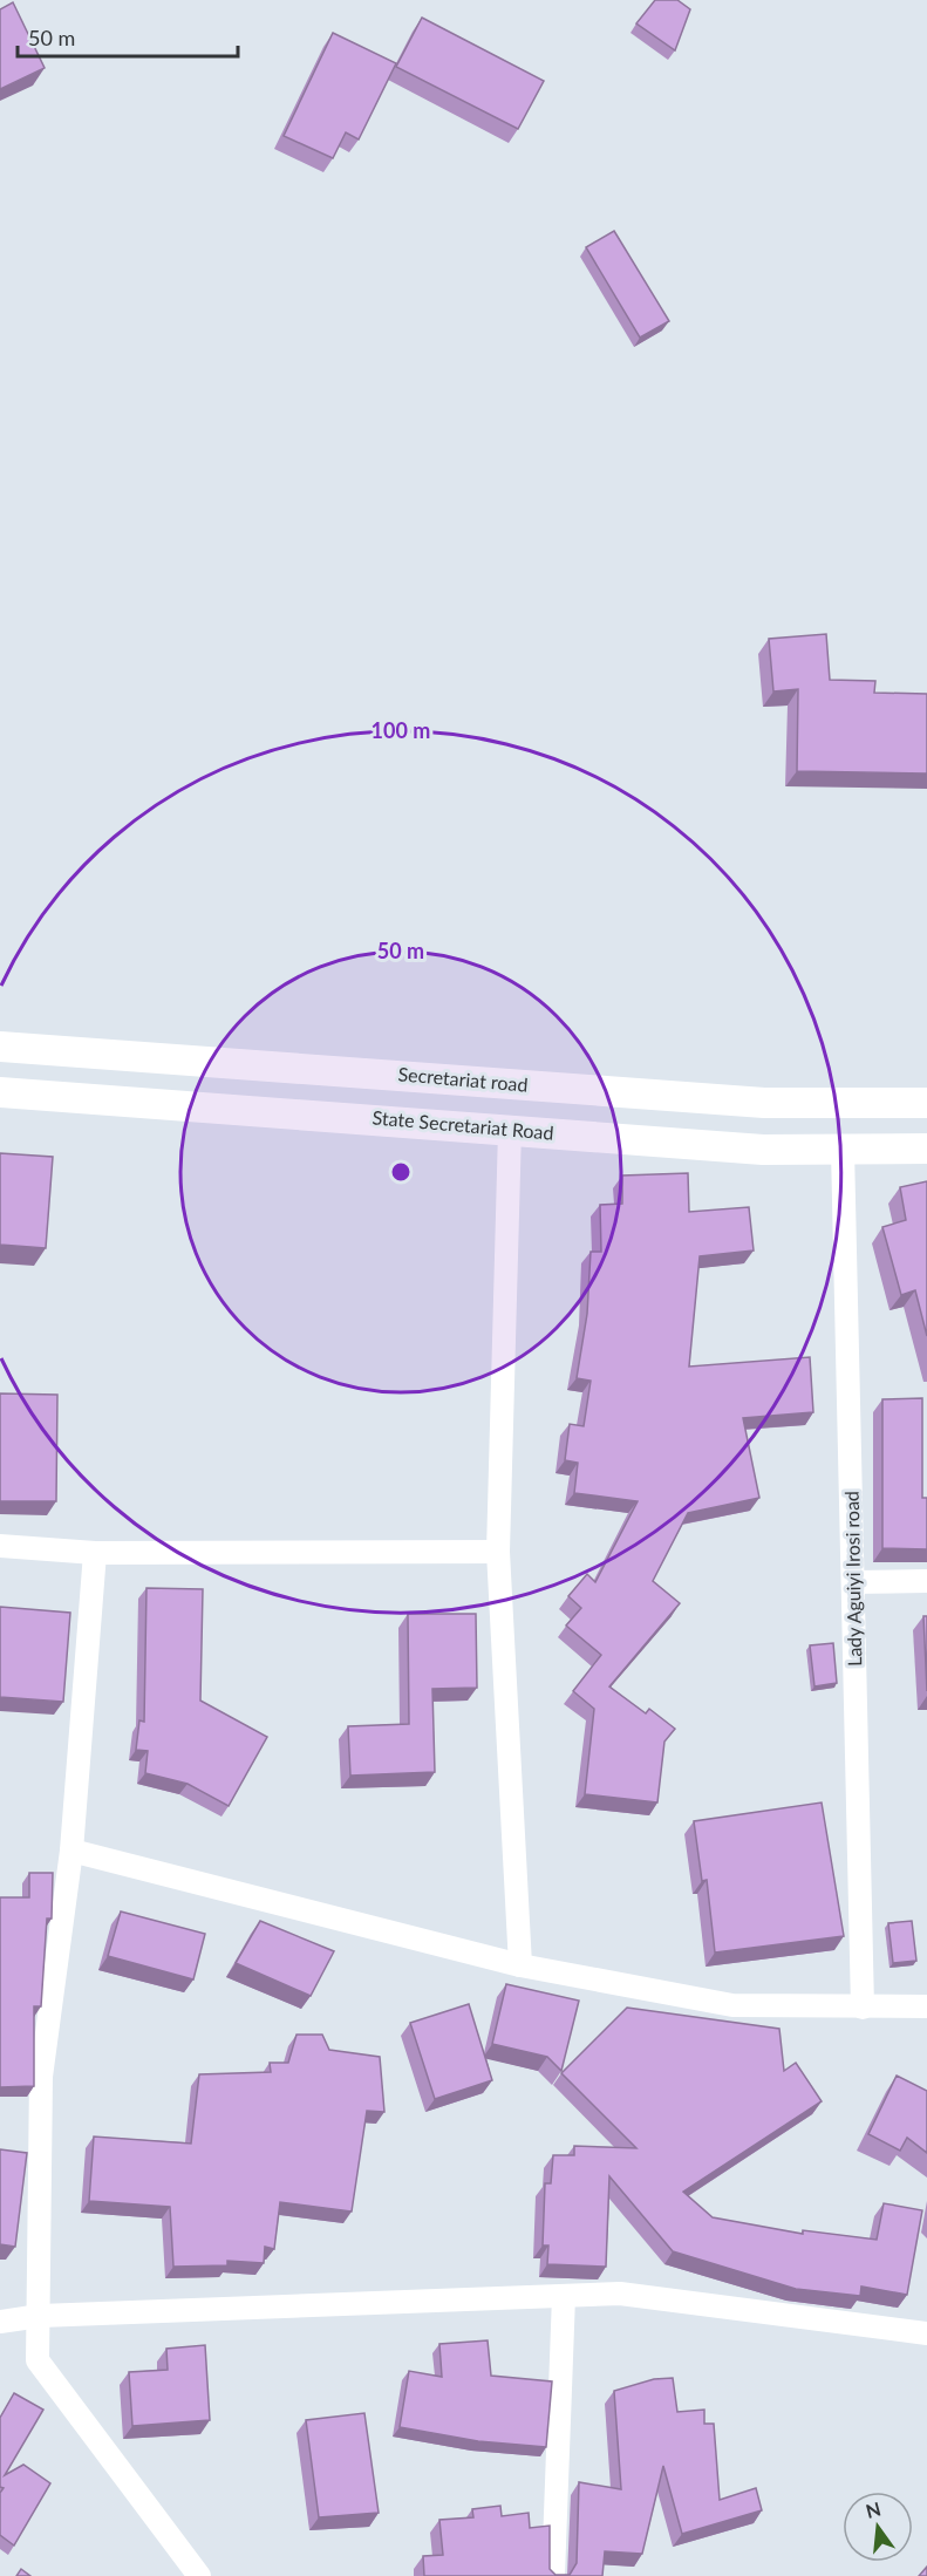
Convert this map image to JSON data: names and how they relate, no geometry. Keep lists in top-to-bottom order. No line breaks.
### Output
{"streets":{"street":["Secretariat road","State Secretariat Road","Lady Aguiyi Irosi road"]},"crossings":[["State Secretariat Road","Lady Aguiyi Irosi road"]],"scale_bar":"50 m","north":"top","rings":["100 m","50 m"]}
